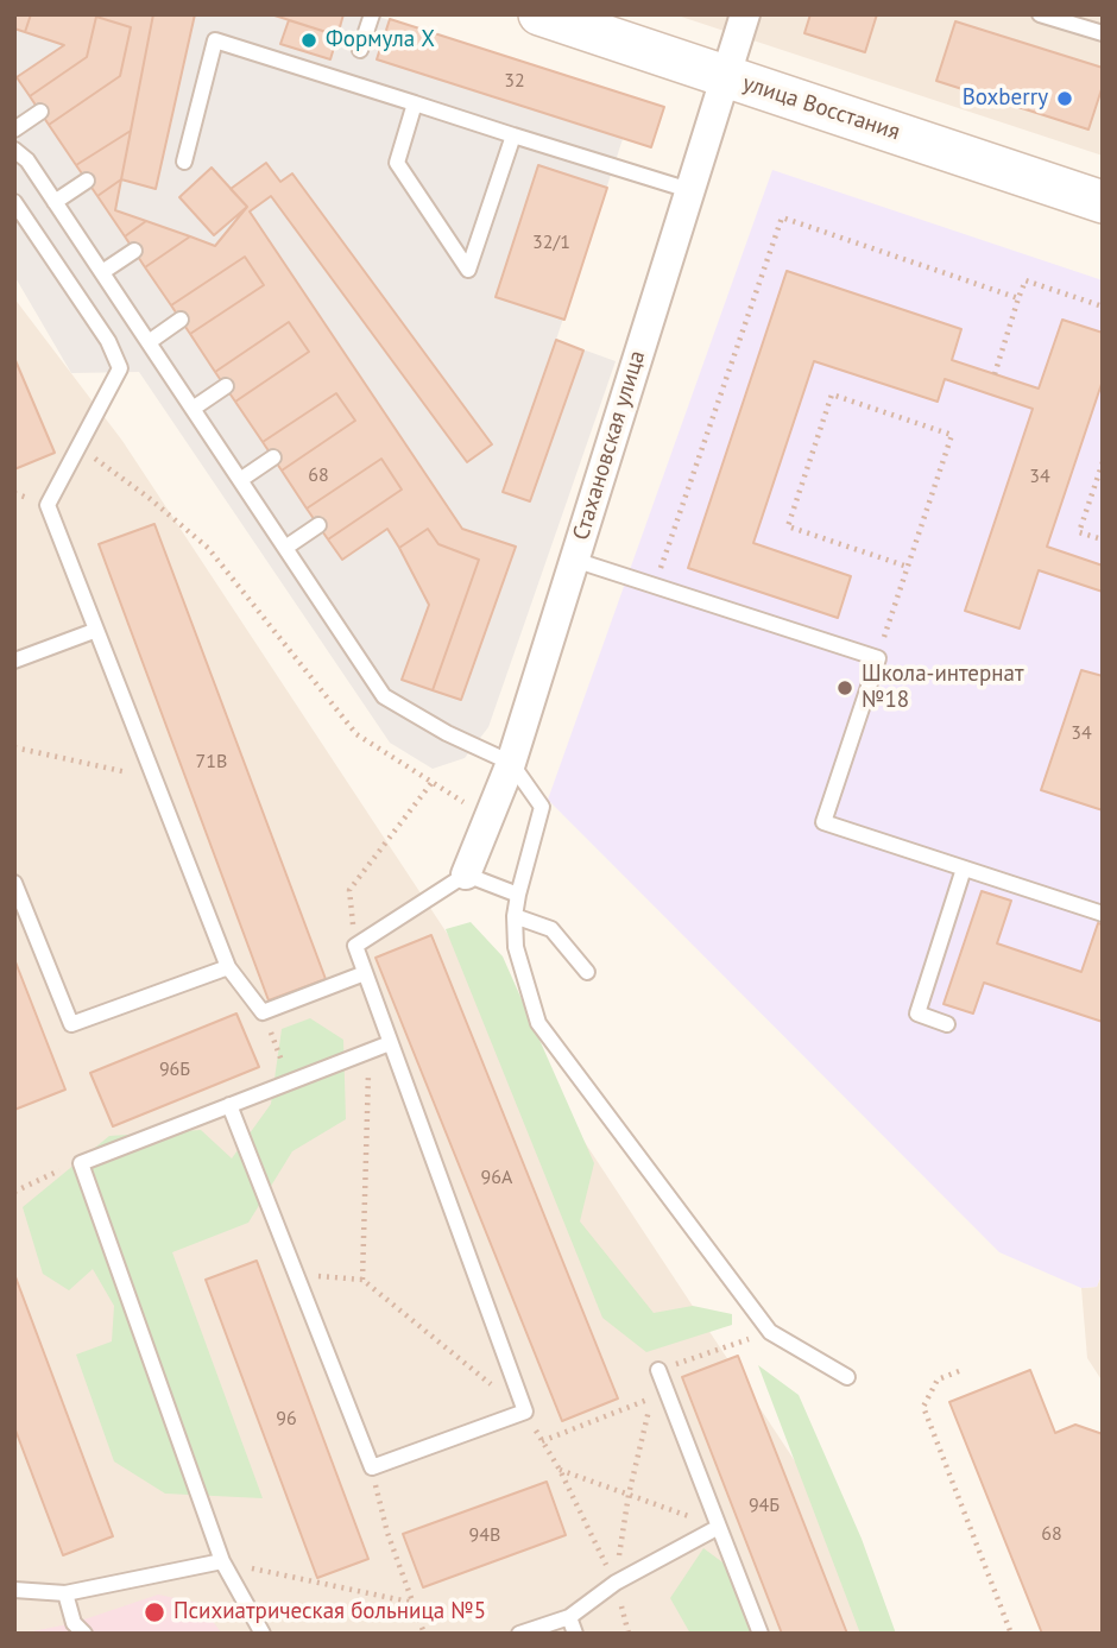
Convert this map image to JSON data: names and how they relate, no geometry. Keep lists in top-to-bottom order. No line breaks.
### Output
{"streets":{"main road":["улица Восстания"],"street":["Стахановская улица"]},"crossings":[["улица Восстания","Стахановская улица"]],"places":["Формула X","Boxberry","Школа-интернат №18","Психиатрическая больница №5"],"house_numbers":["32","32/1","68","34","34","71В","96Б","96А","96","94Б","68","94В"]}
